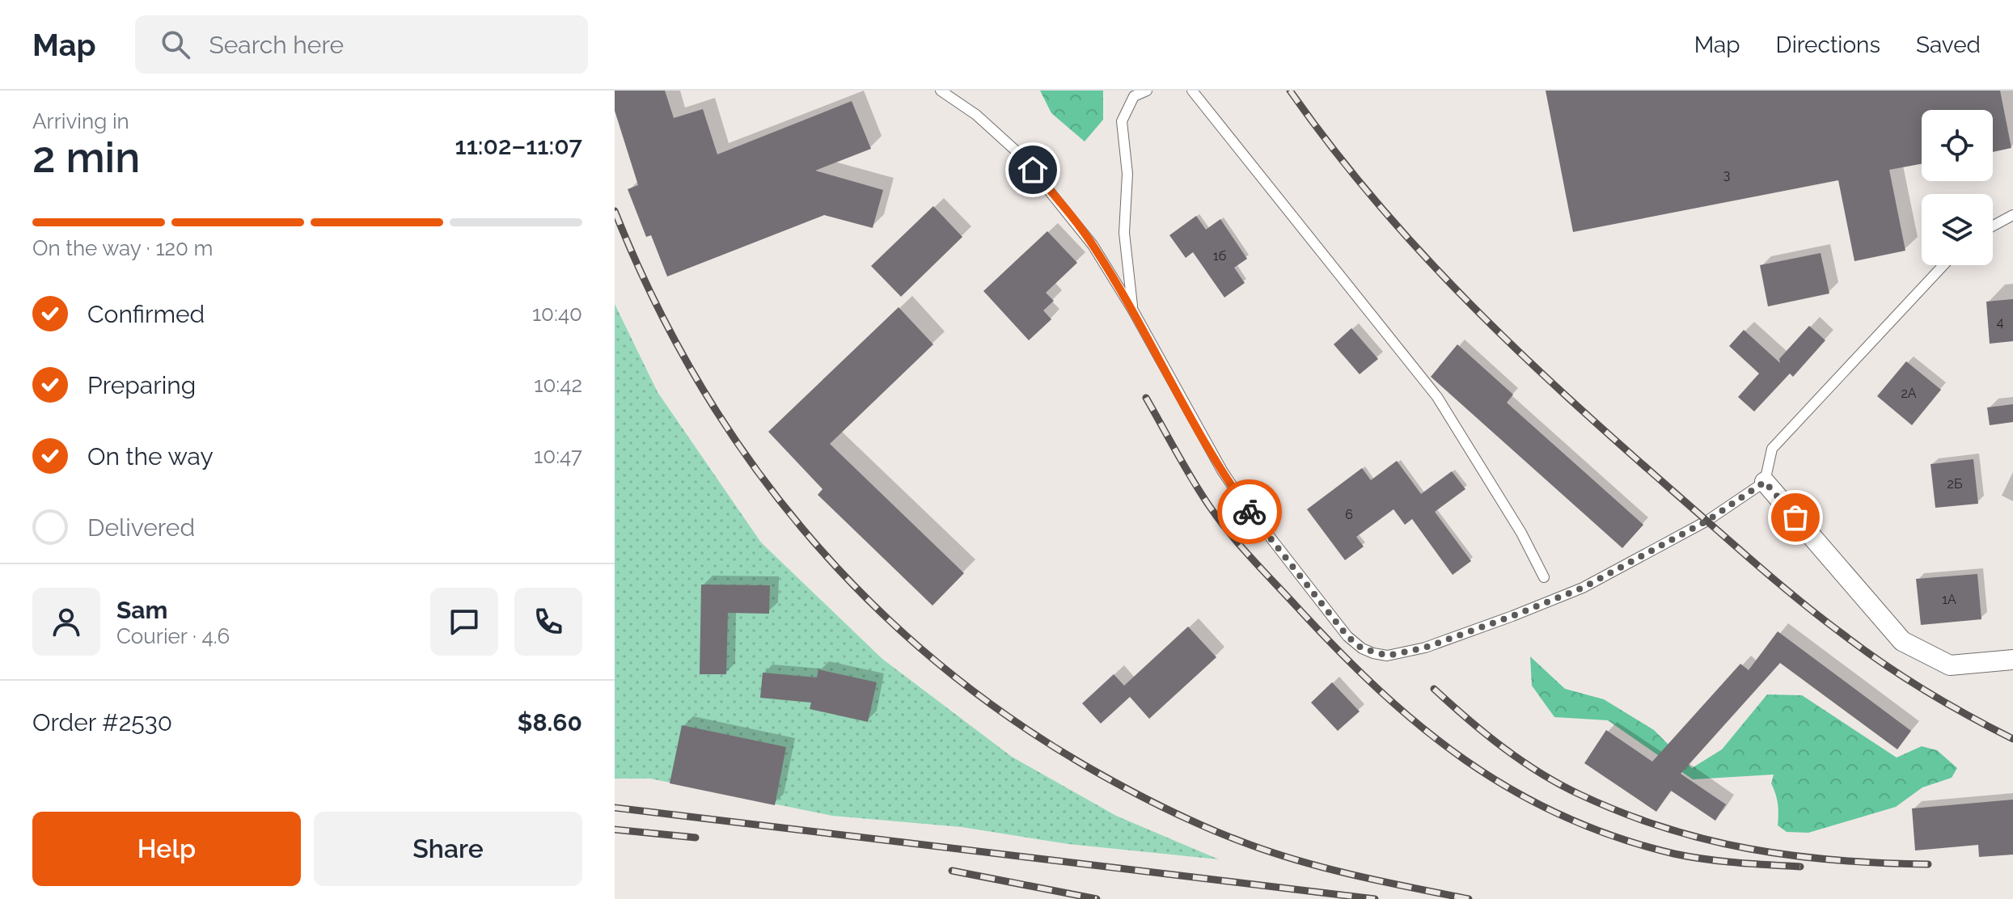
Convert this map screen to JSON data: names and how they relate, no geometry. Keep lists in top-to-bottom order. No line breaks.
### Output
{"house_numbers":["3","1б","4","2А","2Б","6","1А"],"page":{"header":"Map","search":"Search here","nav":["Map","Directions","Saved"],"heading":["2 min","Arriving in","11:02–11:07"],"panel":["Sam","Courier · 4.6","Order #2530","$8.60"],"bar":"On the way · 120 m","list":[["Confirmed","10:40"],["Preparing","10:42"],["On the way","10:47"],"Delivered"],"buttons":["Help","Share"]}}
